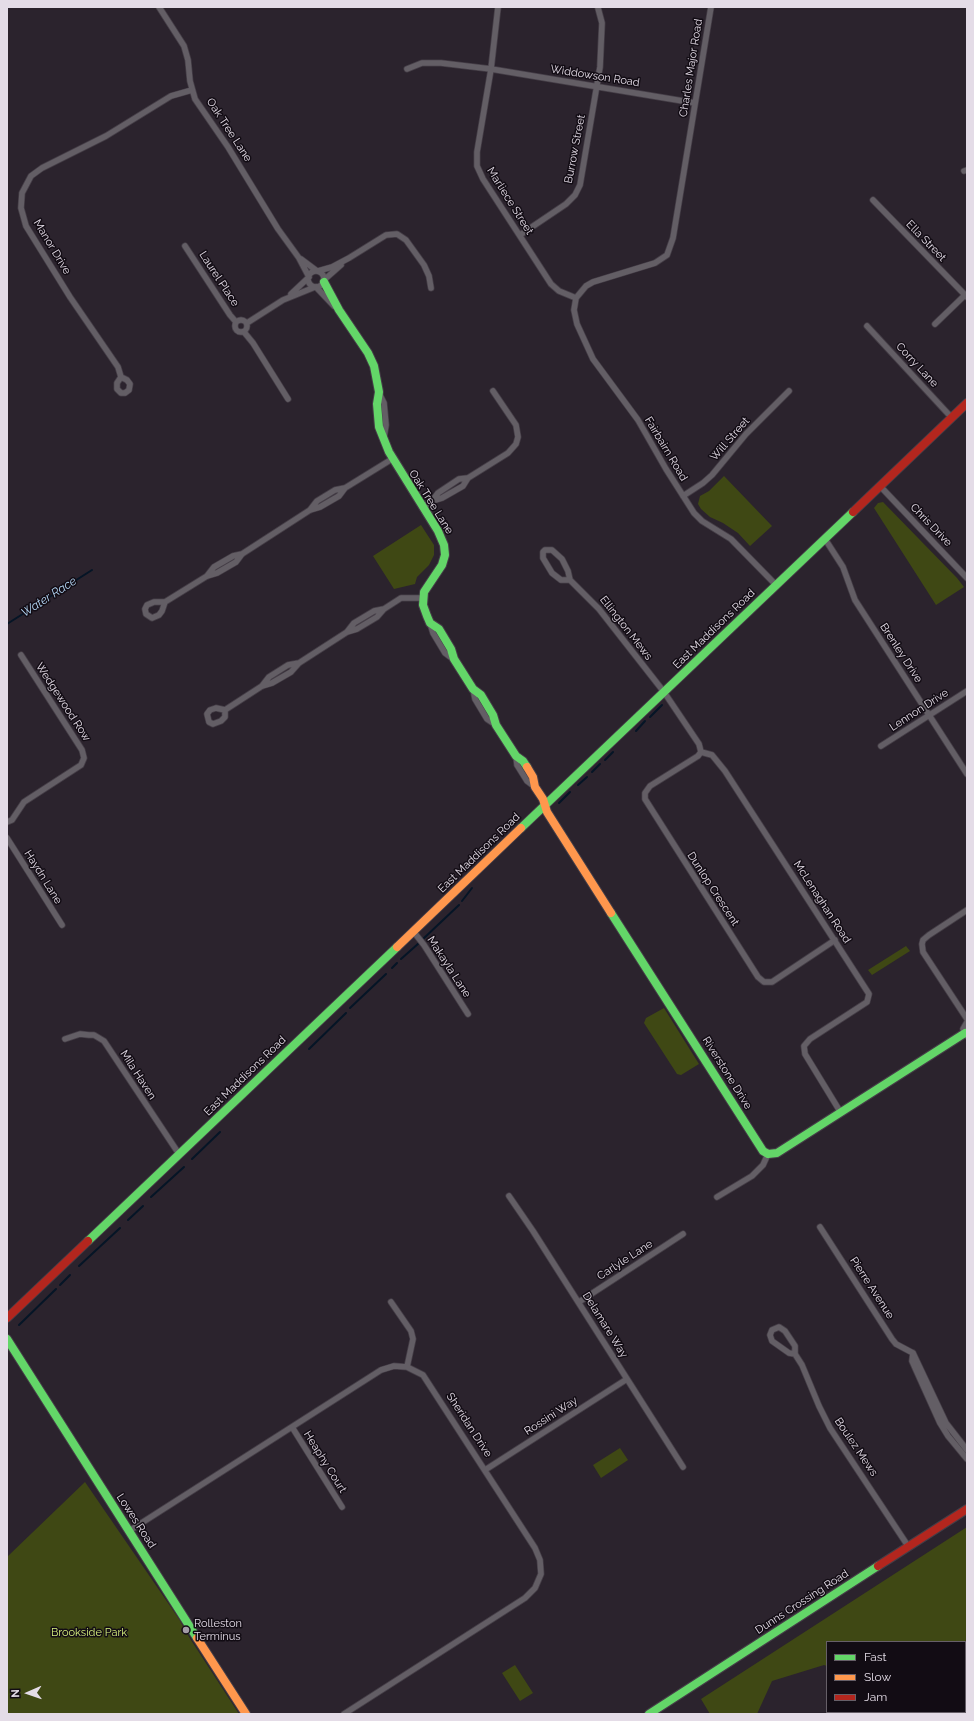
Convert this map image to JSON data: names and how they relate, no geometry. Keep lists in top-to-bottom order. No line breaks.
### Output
{"streets":{"street":["Charles Major Road","Widdowson Road","Oak Tree Lane","Burrow Street","Marliece Street","Ella Street","Manor Drive","Laurel Place","Corry Lane","Will Street","Fairbairn Road","Chris Drive","Ellington Mews","East Maddisons Road","Brenley Drive","Wedgewood Row","Lennon Drive","Haydn Lane","Dunlop Crescent","McLenaghan Road","Makayla Lane","Riverstone Drive","Mila Haven","Carlyle Lane","Pierre Avenue","Delamare Way","Rossini Way","Sheridan Drive","Boulez Mews","Heaphy Court","Lowes Road","Dunns Crossing Road"]},"crossings":[["Charles Major Road","Widdowson Road"],["Charles Major Road","Marliece Street"],["Charles Major Road","Fairbairn Road"],["Widdowson Road","Burrow Street"],["Widdowson Road","Marliece Street"],["Oak Tree Lane","Manor Drive"],["Burrow Street","Marliece Street"],["Marliece Street","Fairbairn Road"],["Corry Lane","East Maddisons Road"],["Will Street","Fairbairn Road"],["Fairbairn Road","East Maddisons Road"],["Chris Drive","East Maddisons Road"],["Ellington Mews","East Maddisons Road"],["East Maddisons Road","Brenley Drive"],["East Maddisons Road","Makayla Lane"],["East Maddisons Road","Riverstone Drive"],["East Maddisons Road","Mila Haven"],["Brenley Drive","Lennon Drive"],["Dunlop Crescent","McLenaghan Road"],["Carlyle Lane","Delamare Way"],["Delamare Way","Rossini Way"],["Rossini Way","Sheridan Drive"],["Boulez Mews","Dunns Crossing Road"]],"water":["Water Race"],"parks":["Brookside Park"],"places":["Rolleston Terminus"],"legend":["Fast","Slow","Jam"],"north":"left"}
